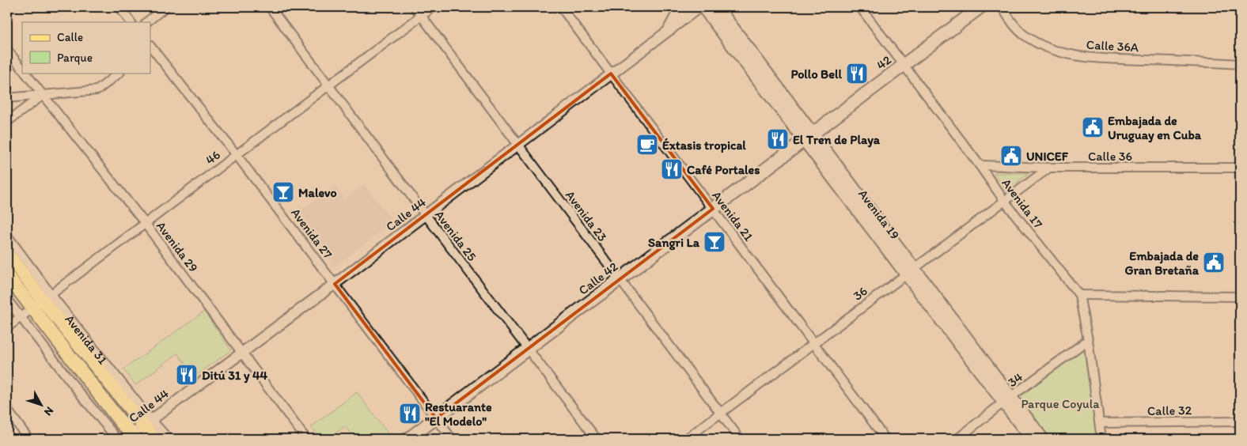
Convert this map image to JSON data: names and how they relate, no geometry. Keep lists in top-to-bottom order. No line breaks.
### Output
{"streets":{"main road":["42","Avenida 19","Calle 42","Avenida 31"],"street":["Calle 36A","Calle 36","46","Avenida 17","Calle 44","Avenida 23","Avenida 21","Avenida 27","Avenida 25","Avenida 29","36","34","Calle 32"]},"crossings":[["42","Avenida 17"],["42","Avenida 19"],["42","Calle 42"],["Calle 36","Avenida 17"],["Calle 36","36"],["46","Avenida 23"],["46","Avenida 27"],["46","Avenida 25"],["46","Avenida 29"],["46","Avenida 31"],["Avenida 17","36"],["Avenida 17","34"],["Avenida 17","Calle 32"],["Calle 44","Avenida 23"],["Calle 44","Avenida 21"],["Calle 44","Avenida 27"],["Calle 44","Avenida 25"],["Calle 44","Avenida 29"],["Calle 44","Avenida 31"],["Avenida 19","Calle 42"],["Avenida 19","36"],["Avenida 19","34"],["Avenida 23","Calle 42"],["Avenida 23","36"],["Avenida 21","Calle 42"],["Avenida 21","36"],["Avenida 27","Calle 42"],["Avenida 25","Calle 42"]],"parks":["Parque Coyula"],"places":{"restaurant":["Pollo Bell","El Tren de Playa","Café Portales","Ditú 31 y 44","Restuarante \"El Modelo\""],"public building":["Embajada de Uruguay en Cuba","UNICEF","Embajada de Gran Bretaña"],"cafe":["Éxtasis tropical"],"bar":["Malevo","Sangri La"]},"legend":["Calle","Parque"],"north":"bottom right"}
